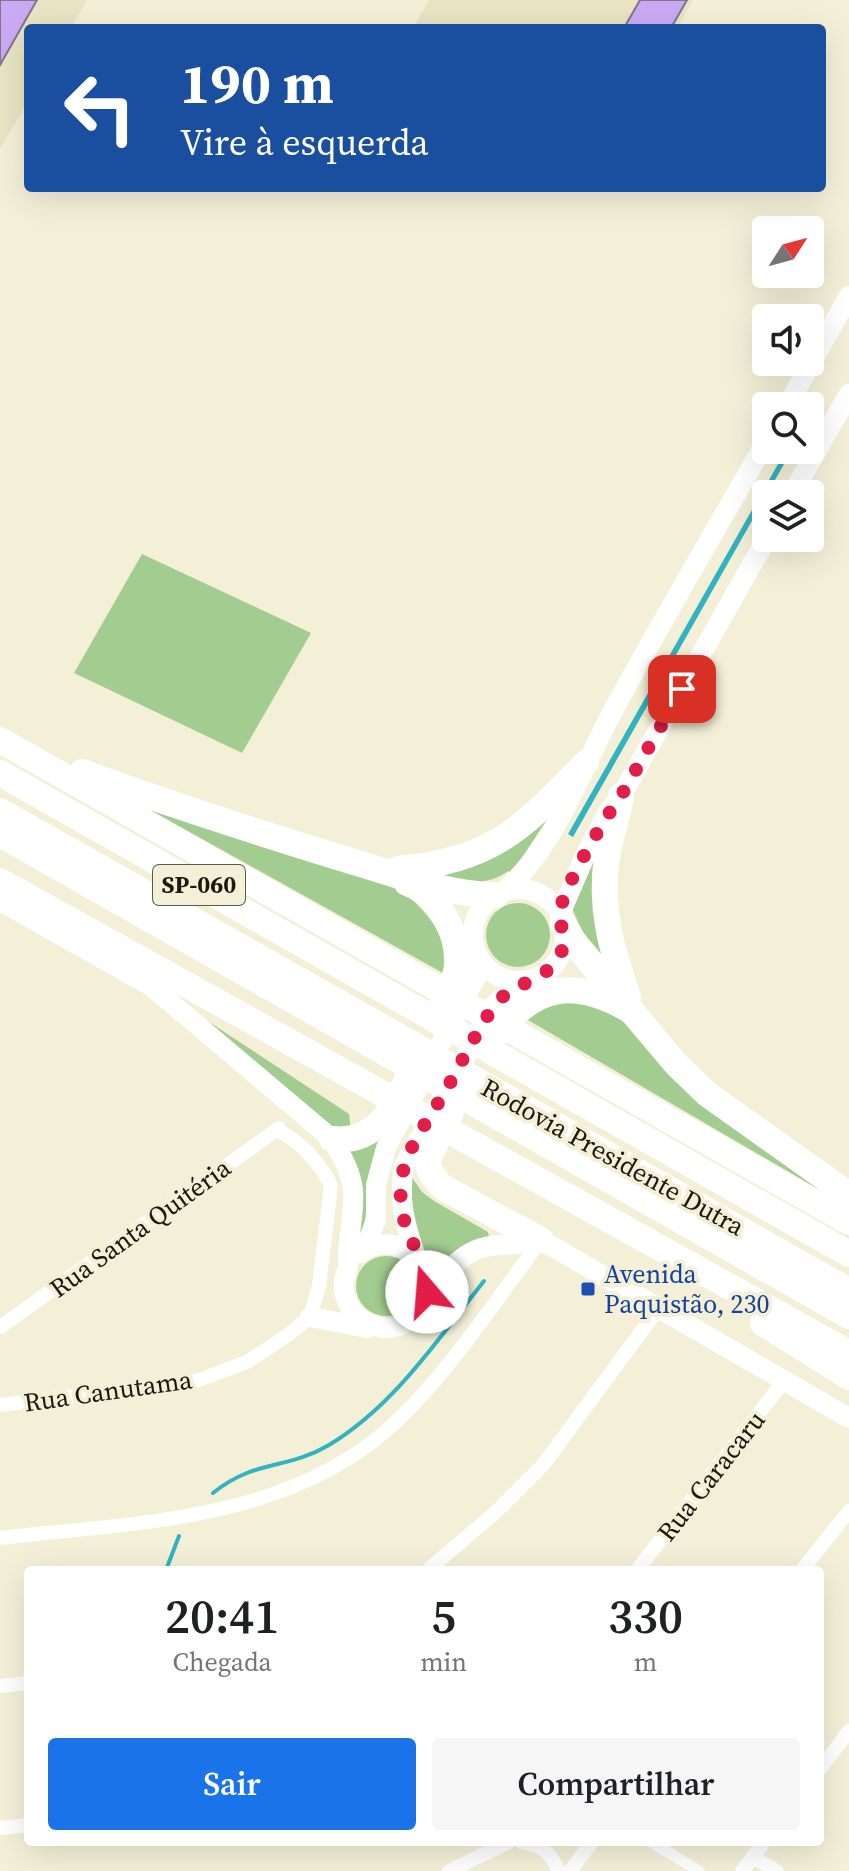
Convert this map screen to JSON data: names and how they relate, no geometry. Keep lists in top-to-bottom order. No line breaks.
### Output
{"streets":{"highway":["SP-060","Rodovia Presidente Dutra"],"street":["Rua Santa Quitéria","Rua Canutama","Rua Caracaru"]},"crossings":[["Rua Santa Quitéria","Rua Canutama"]],"places":{"transit":["Avenida Paquistão, 230"]},"north":"top right","page":{"turn":["190 m","Vire à esquerda"],"eta":["20:41","Chegada","5","min","330","m"],"buttons":["Sair","Compartilhar"]}}
